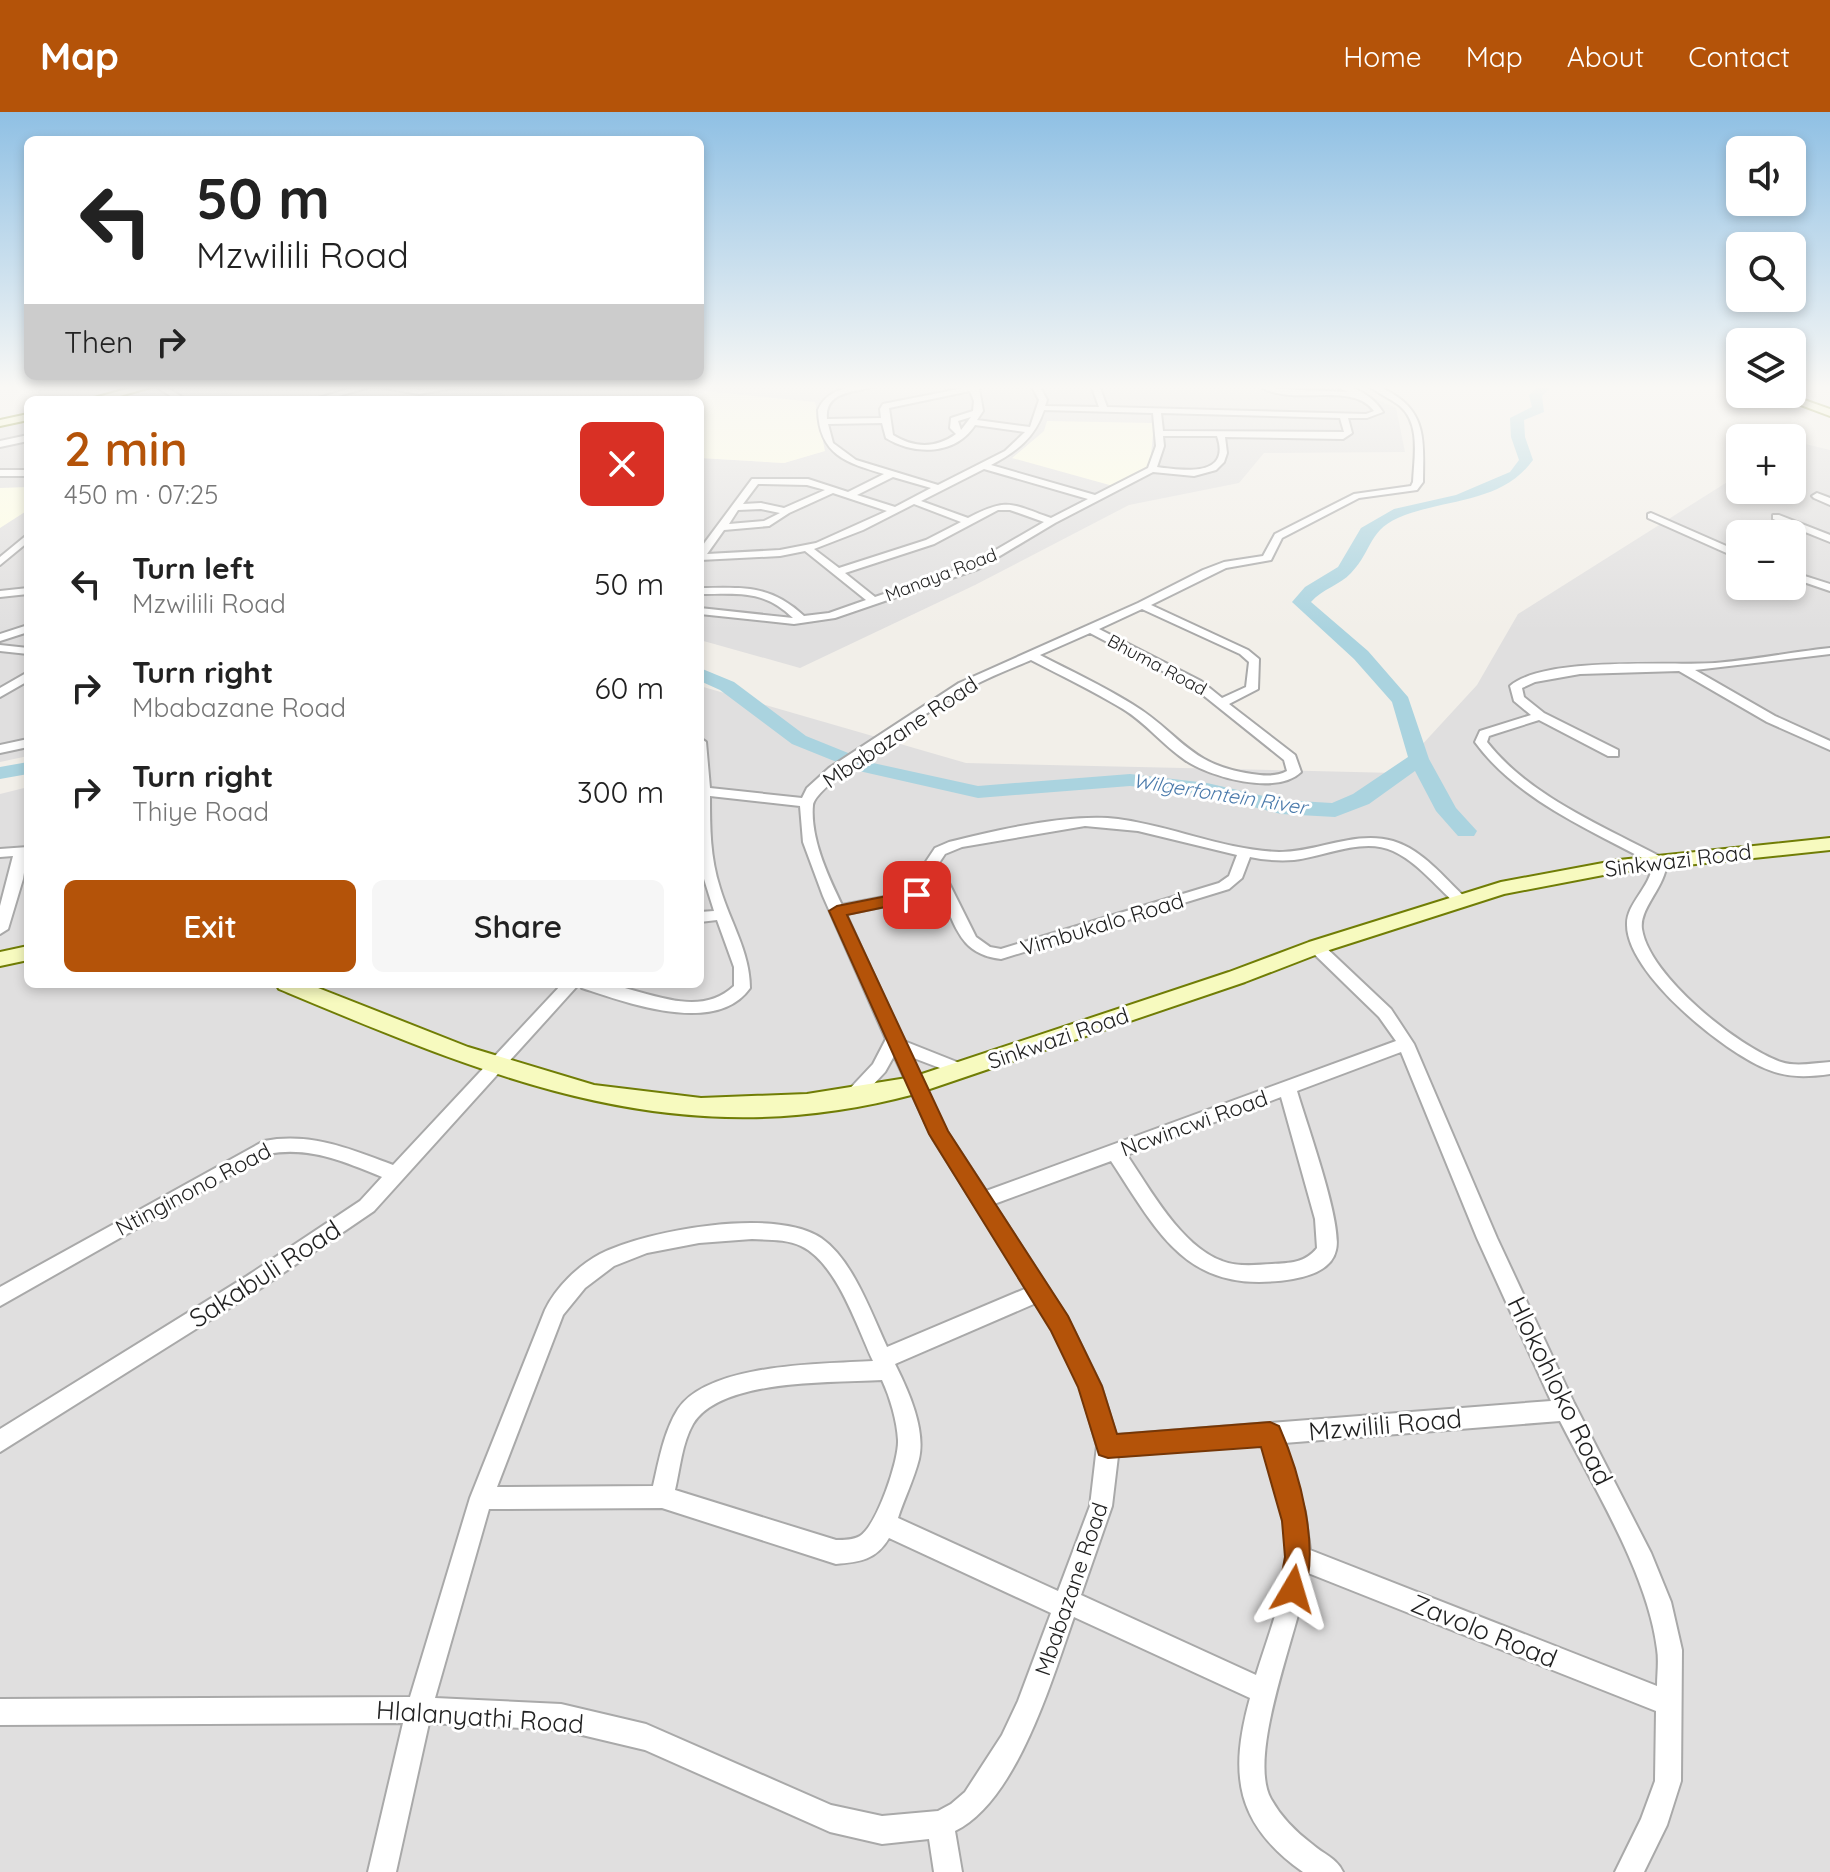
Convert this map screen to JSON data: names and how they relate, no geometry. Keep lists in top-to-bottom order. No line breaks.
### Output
{"streets":{"street":["Manaya Road","Bhuma Road","Mbabazane Road","Sinkwazi Road","Vimbukalo Road","Ncwincwi Road","Ntinginono Road","Sakabuli Road","Hlokohloko Road","Mzwilili Road","Zavolo Road","Hlalanyathi Road"]},"crossings":[["Bhuma Road","Mbabazane Road"],["Mbabazane Road","Sinkwazi Road"],["Mbabazane Road","Ncwincwi Road"],["Mbabazane Road","Mzwilili Road"],["Mbabazane Road","Hlalanyathi Road"],["Sinkwazi Road","Vimbukalo Road"],["Sinkwazi Road","Sakabuli Road"],["Sinkwazi Road","Hlokohloko Road"],["Ncwincwi Road","Hlokohloko Road"],["Ntinginono Road","Sakabuli Road"],["Hlokohloko Road","Mzwilili Road"],["Hlokohloko Road","Zavolo Road"]],"water":["Wilgerfontein River"],"page":{"header":"Map","nav":["Home","Map","About","Contact"],"map_buttons":["+","−"],"turn":["50 m","Mzwilili Road"],"then":"Then","heading":["2 min","450 m · 07:25"],"list":[{"name":"Turn left","note":"Mzwilili Road","value":"50 m"},{"name":"Turn right","note":"Mbabazane Road","value":"60 m"},{"name":"Turn right","note":"Thiye Road","value":"300 m"}],"buttons":["Exit","Share"]}}
